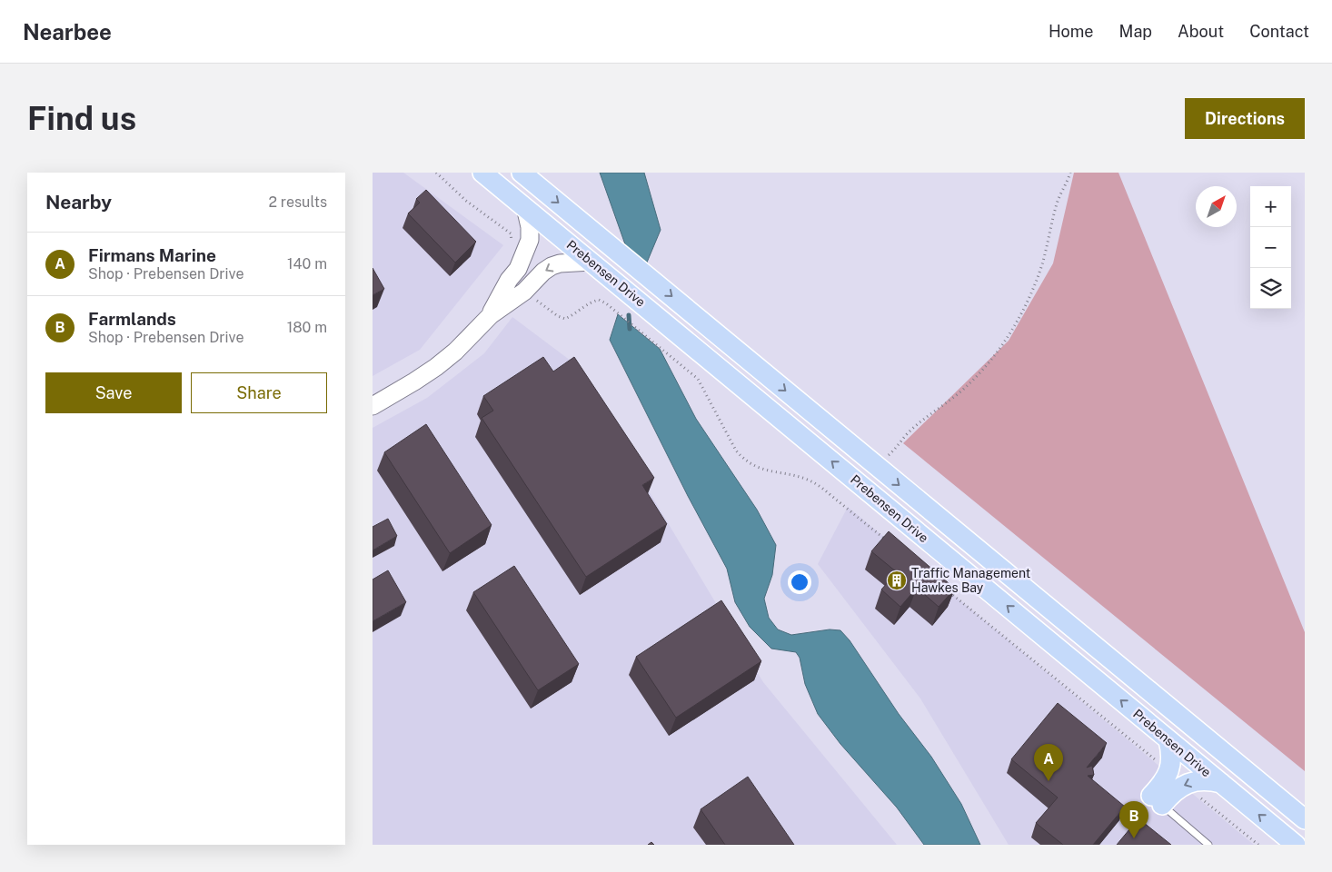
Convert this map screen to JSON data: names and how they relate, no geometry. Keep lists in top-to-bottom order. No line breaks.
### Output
{"streets":{"main road":["Prebensen Drive"]},"places":{"building":["Traffic Management Hawkes Bay"]},"north":"top right","page":{"header":"Nearbee","nav":["Home","Map","About","Contact"],"buttons":["Directions",["Save","Share"]],"title":"Find us","heading":["Nearby","2 results"],"map_buttons":["+","−"],"list":[{"mark":"A","name":"Firmans Marine","note":"Shop · Prebensen Drive","value":"140 m"},{"mark":"B","name":"Farmlands","note":"Shop · Prebensen Drive","value":"180 m"}],"pins":["A","B"]}}
